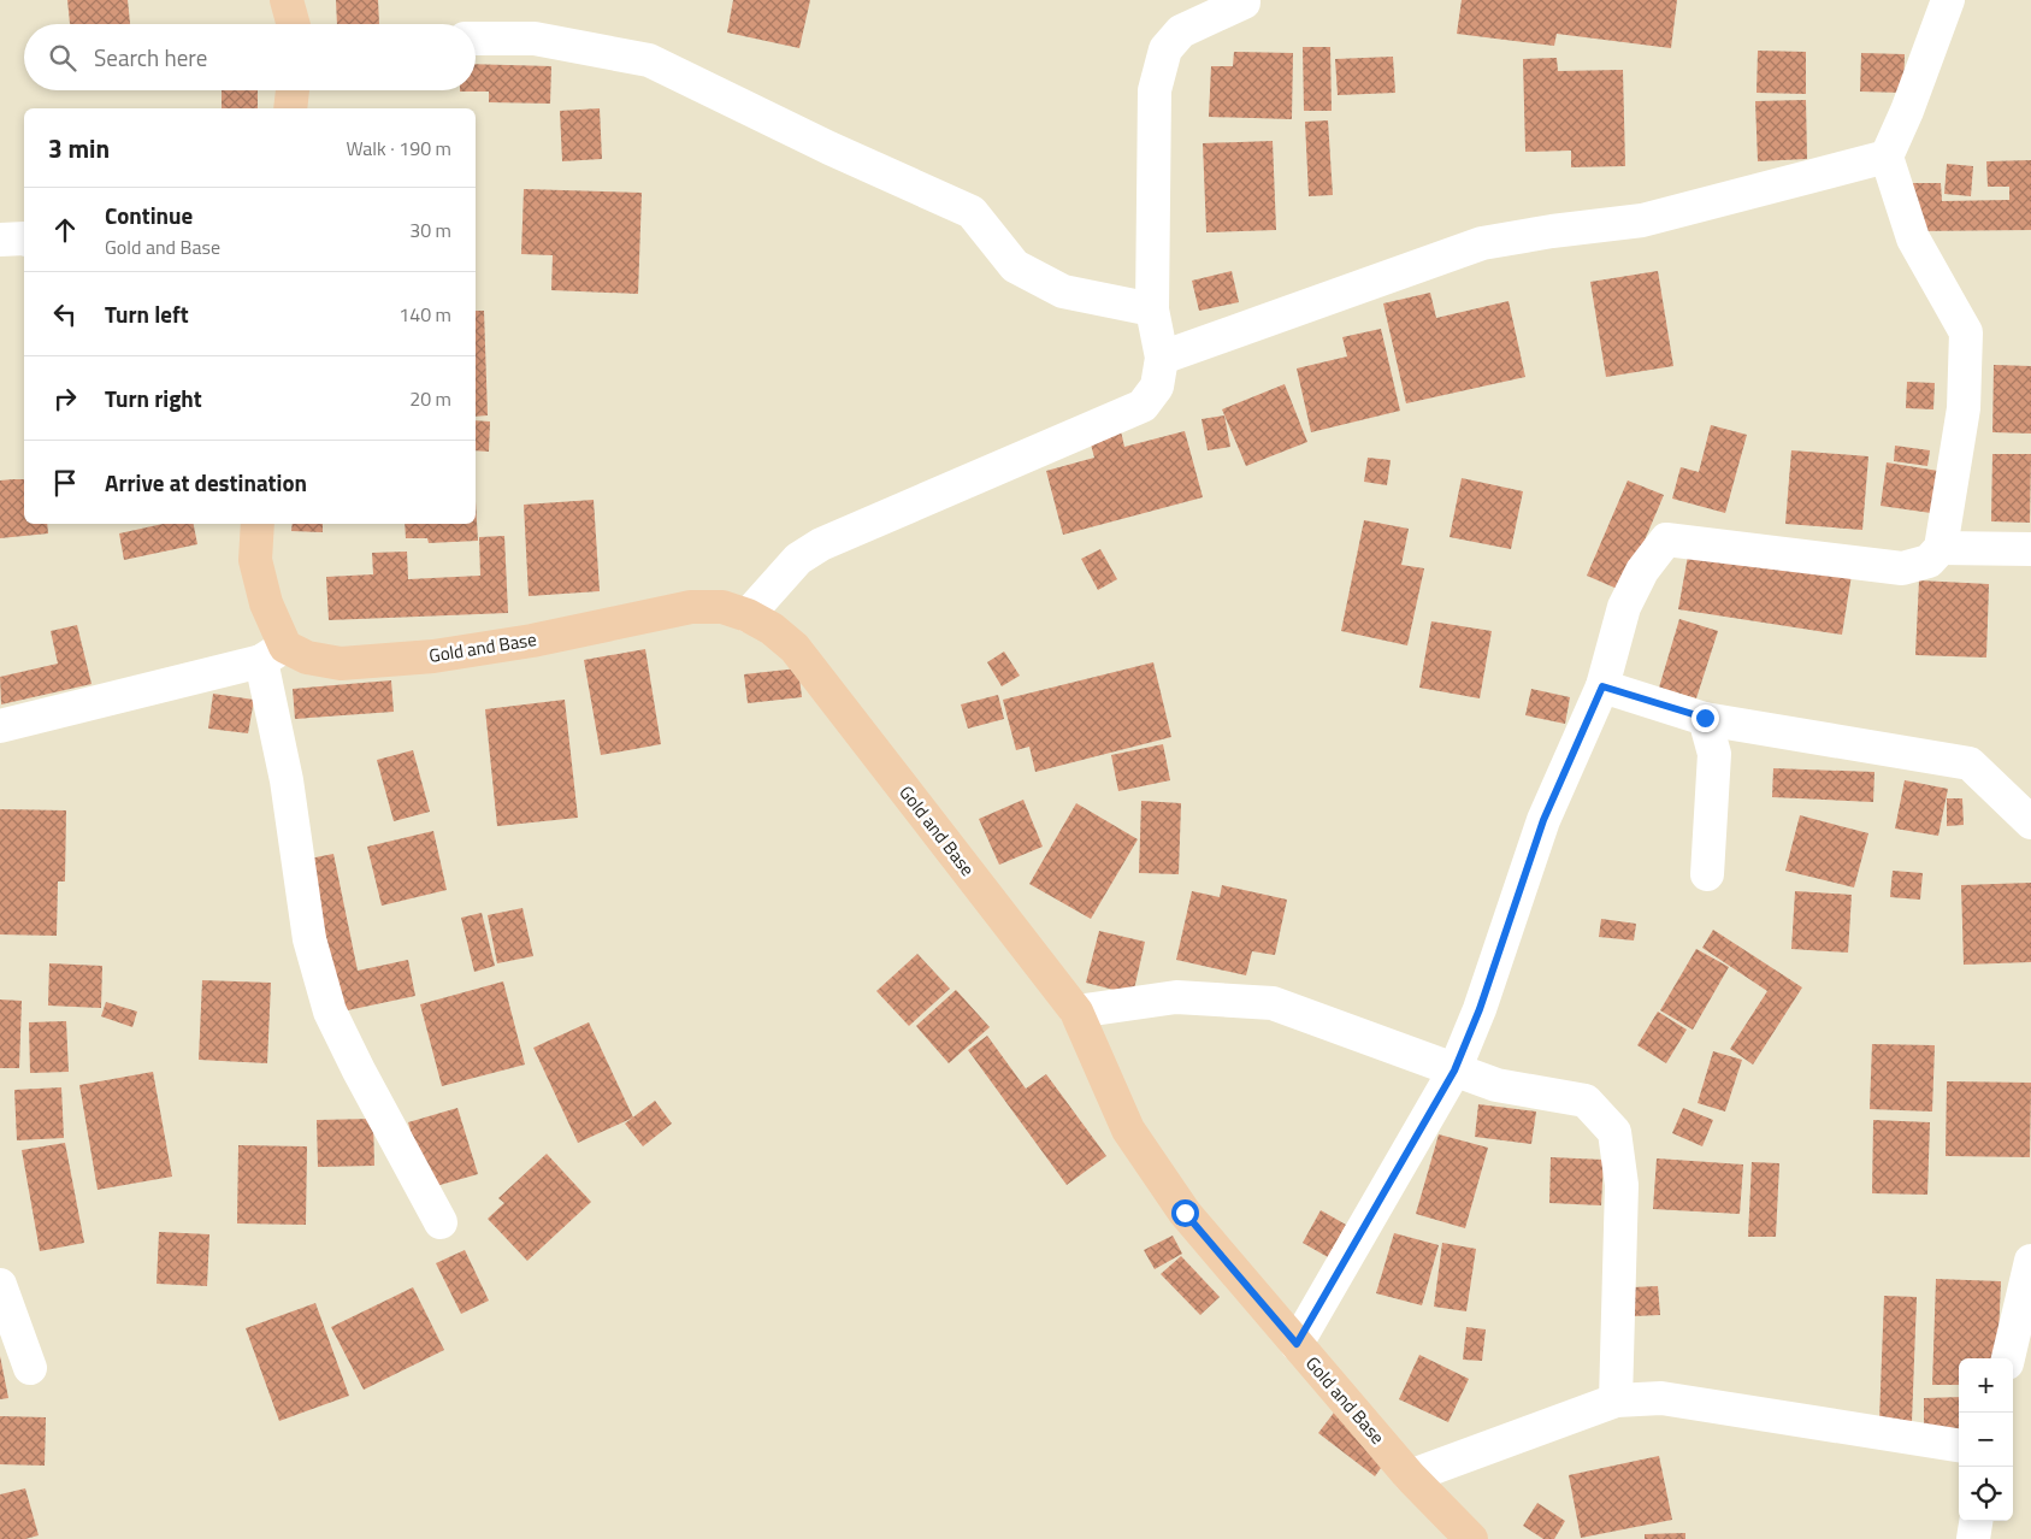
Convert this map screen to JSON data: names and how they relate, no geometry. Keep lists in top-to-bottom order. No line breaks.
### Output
{"streets":{"main road":["Gold and Base"]},"page":{"search":"Search here","heading":["3 min","Walk · 190 m"],"list":[["Continue","Gold and Base","30 m"],["Turn left","140 m"],["Turn right","20 m"],"Arrive at destination"],"map_buttons":["+","−"]}}
